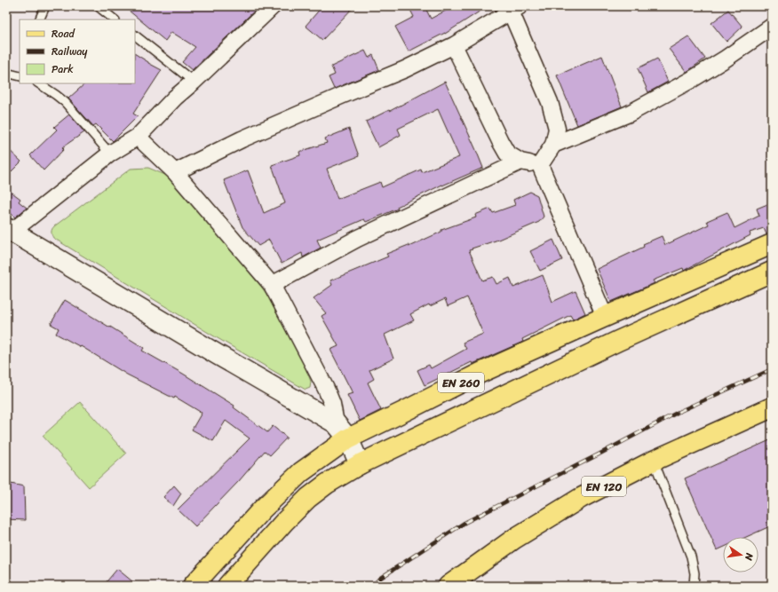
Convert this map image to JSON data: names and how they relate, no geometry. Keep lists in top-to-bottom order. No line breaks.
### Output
{"streets":{"main road":["EN 260","EN 120"]},"legend":["Road","Railway","Park"],"north":"right"}
